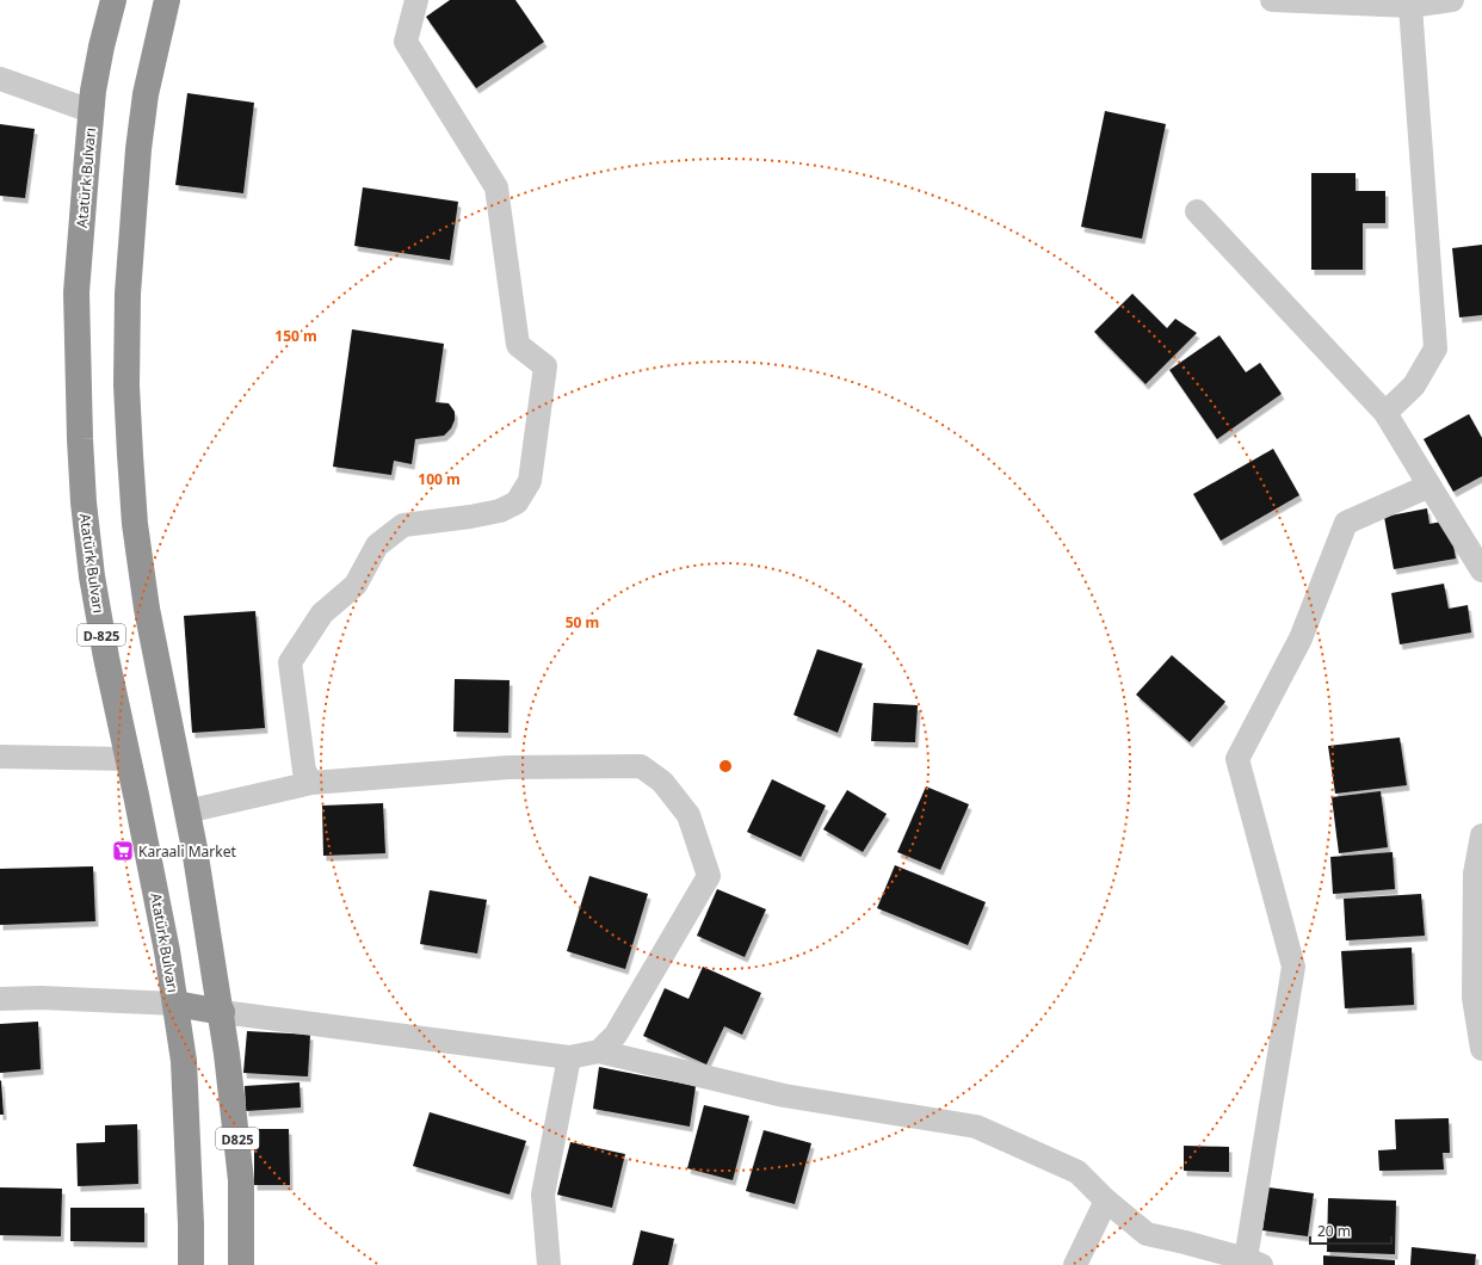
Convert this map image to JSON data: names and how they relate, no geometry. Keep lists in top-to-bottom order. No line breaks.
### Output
{"streets":{"highway":["Atatürk Bulvarı","D-825","D825"]},"places":{"supermarket":["Karaali Market"]},"scale_bar":"20 m","rings":["150 m","100 m","50 m"]}
